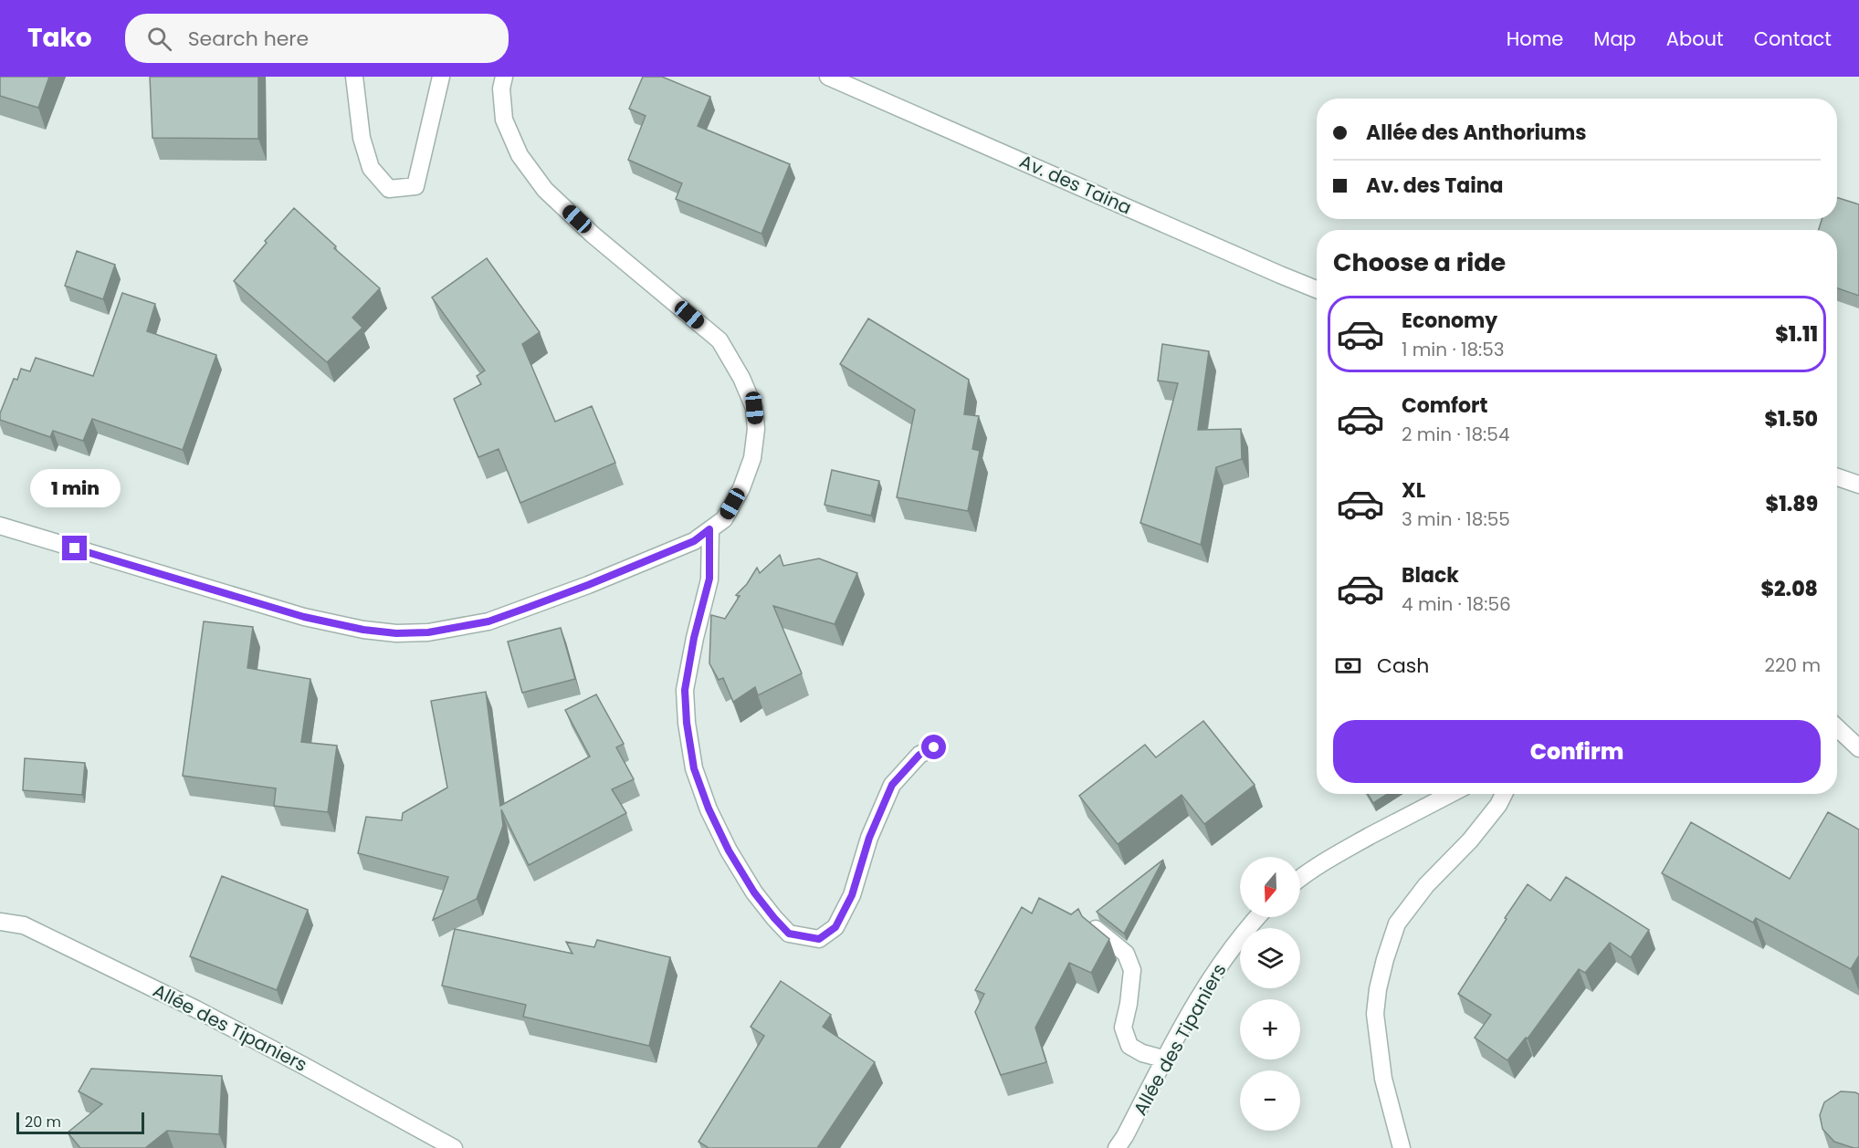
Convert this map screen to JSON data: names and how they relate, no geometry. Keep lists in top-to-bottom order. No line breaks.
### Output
{"streets":{"street":["Av. des Taina","Allée des Tipaniers"]},"scale_bar":"20 m","north":"bottom","page":{"header":"Tako","search":"Search here","nav":["Home","Map","About","Contact"],"banner":["Allée des Anthoriums","Av. des Taina"],"heading":"Choose a ride","list":[{"name":"Economy","note":"1 min · 18:53","value":"$1.11"},{"name":"Comfort","note":"2 min · 18:54","value":"$1.50"},{"name":"XL","note":"3 min · 18:55","value":"$1.89"},{"name":"Black","note":"4 min · 18:56","value":"$2.08"}],"bubble":"1 min","pay":["Cash","220 m"],"buttons":"Confirm","map_buttons":["+","−"],"scale":"20 m"}}
